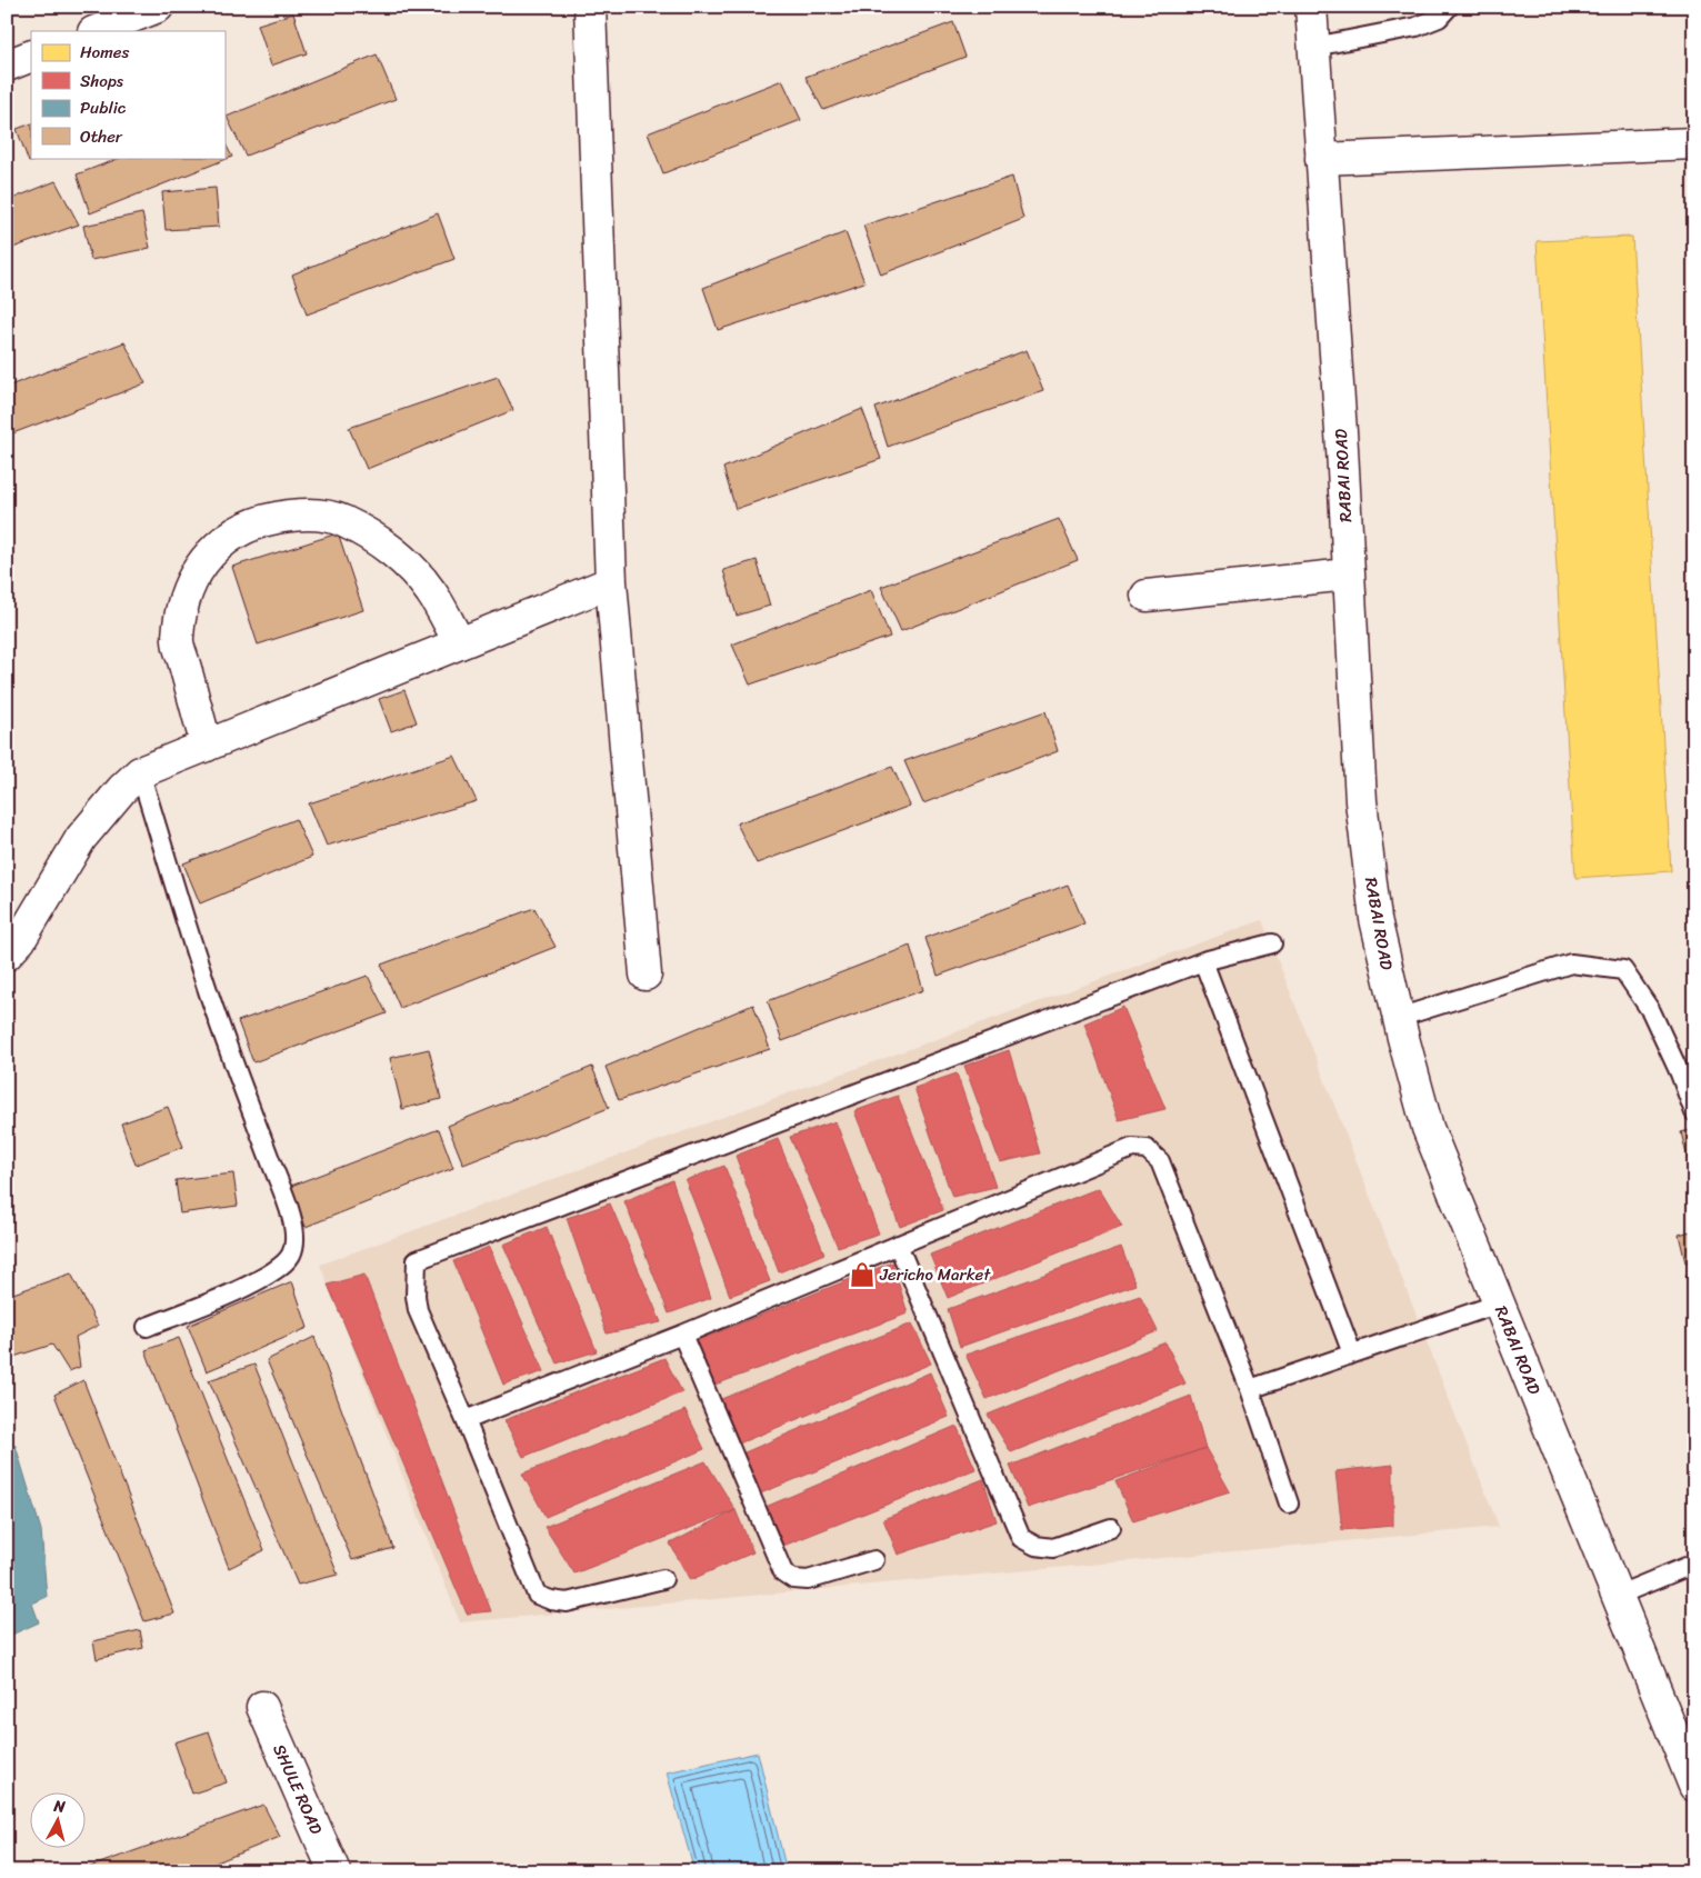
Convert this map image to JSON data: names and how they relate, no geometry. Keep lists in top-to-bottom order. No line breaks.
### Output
{"streets":{"street":["RABAI ROAD","SHULE ROAD"]},"places":{"shop":["Jericho Market"]},"legend":["Homes","Shops","Public","Other"],"north":"top"}
